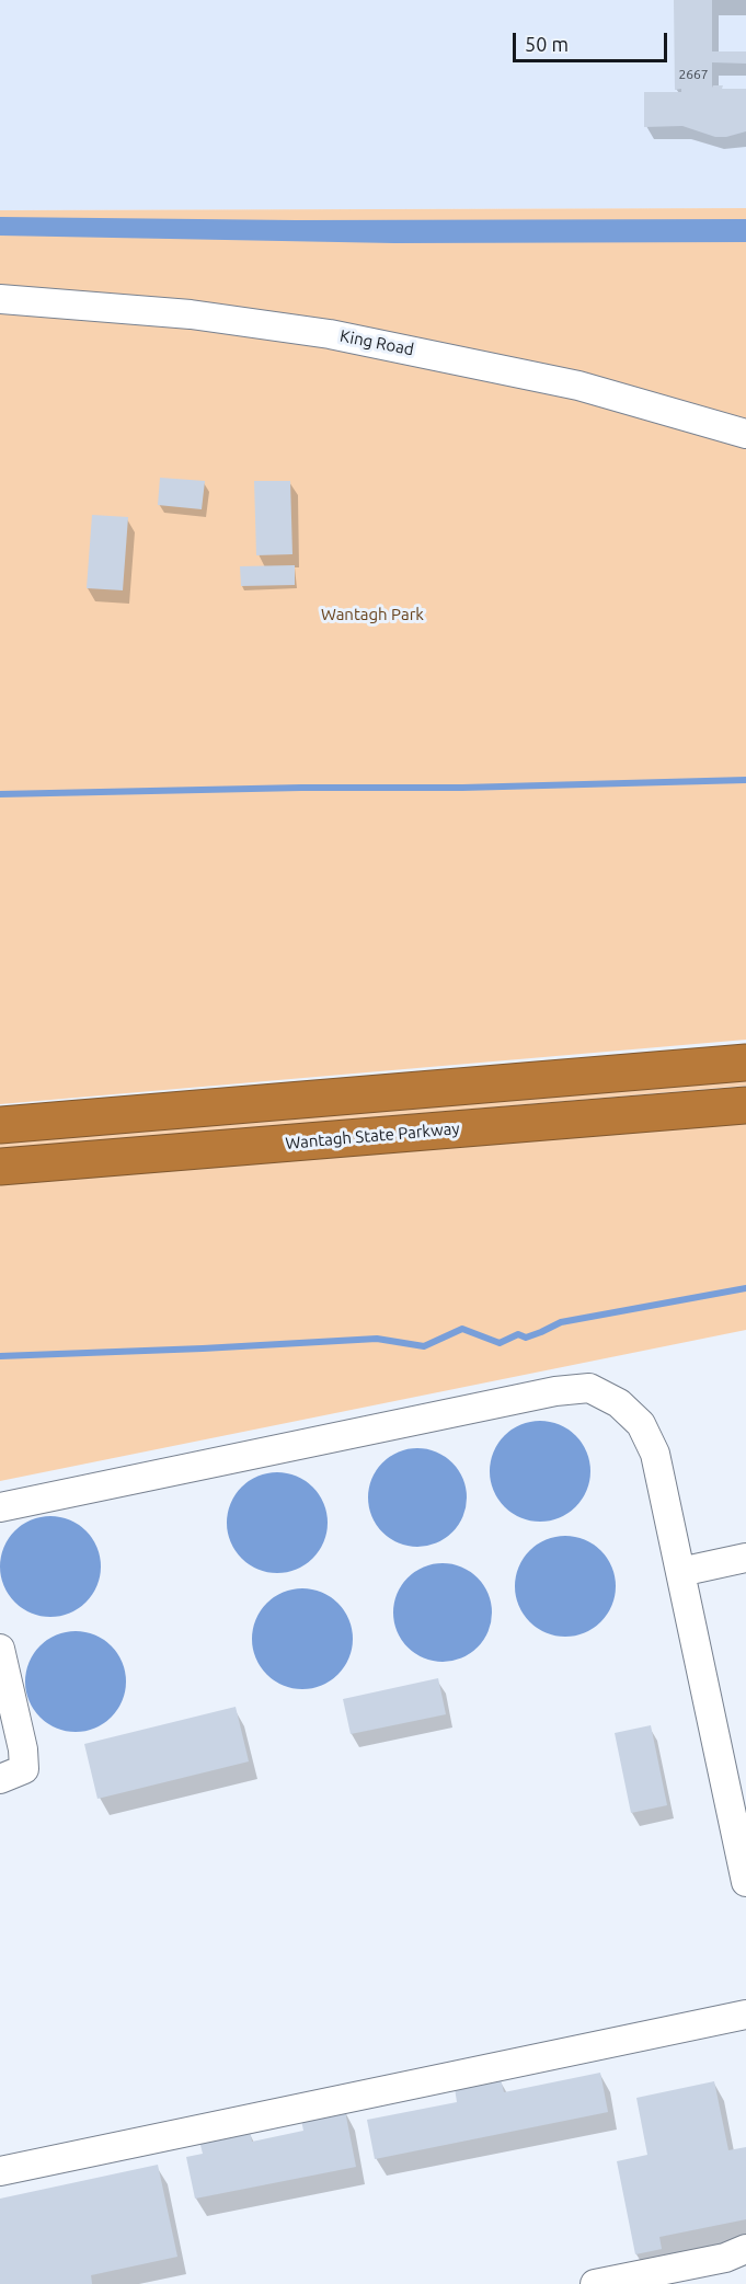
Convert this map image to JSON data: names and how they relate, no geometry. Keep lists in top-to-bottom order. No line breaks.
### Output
{"streets":{"highway":["Wantagh State Parkway"],"street":["King Road"]},"parks":["Wantagh Park"],"house_numbers":["2667"],"scale_bar":"50 m"}
